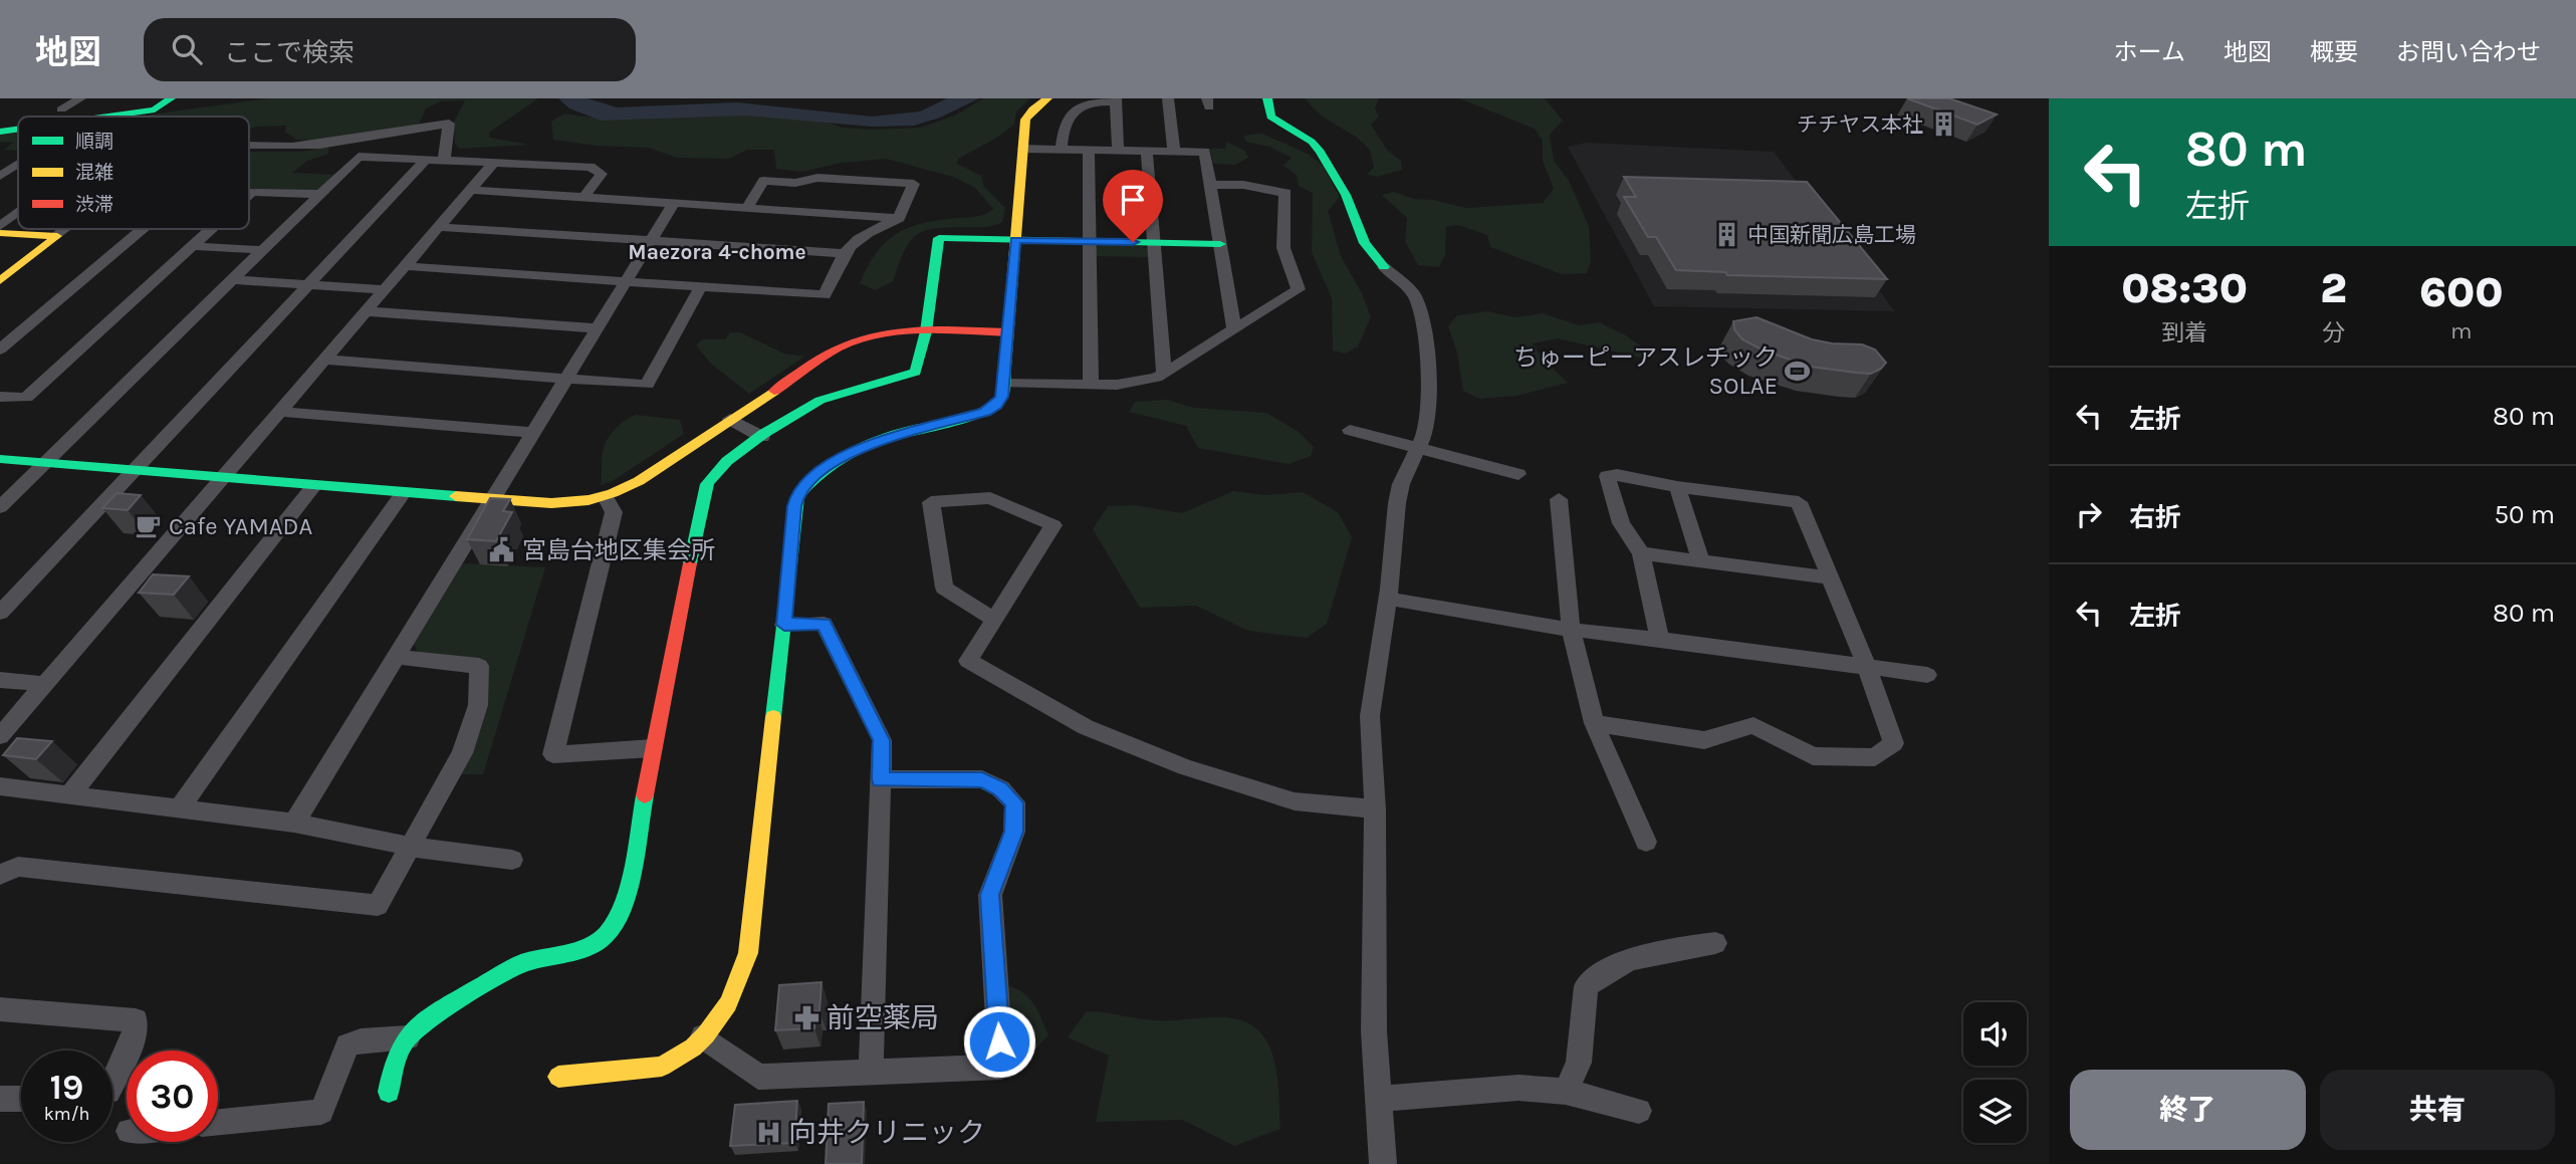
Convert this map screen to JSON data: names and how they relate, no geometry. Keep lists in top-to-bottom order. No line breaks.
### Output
{"districts":["Maezora 4-chome"],"places":{"building":["チチヤス本社","中国新聞広島工場"],"sports":["ちゅーピーアスレチック SOLAE"],"cafe":["Cafe YAMADA"],"public building":["宮島台地区集会所"],"pharmacy":["前空薬局"],"hospital":["向井クリニック"]},"legend":["順調","混雑","渋滞"],"page":{"header":"地図","search":"ここで検索","nav":["ホーム","地図","概要","お問い合わせ"],"turn":["80 m","左折"],"eta":["08:30","到着","2","分","600","m"],"list":[{"name":"左折","value":"80 m"},{"name":"右折","value":"50 m"},{"name":"左折","value":"80 m"}],"speed":"19 km/h","limit":"30","buttons":["終了","共有"]}}
